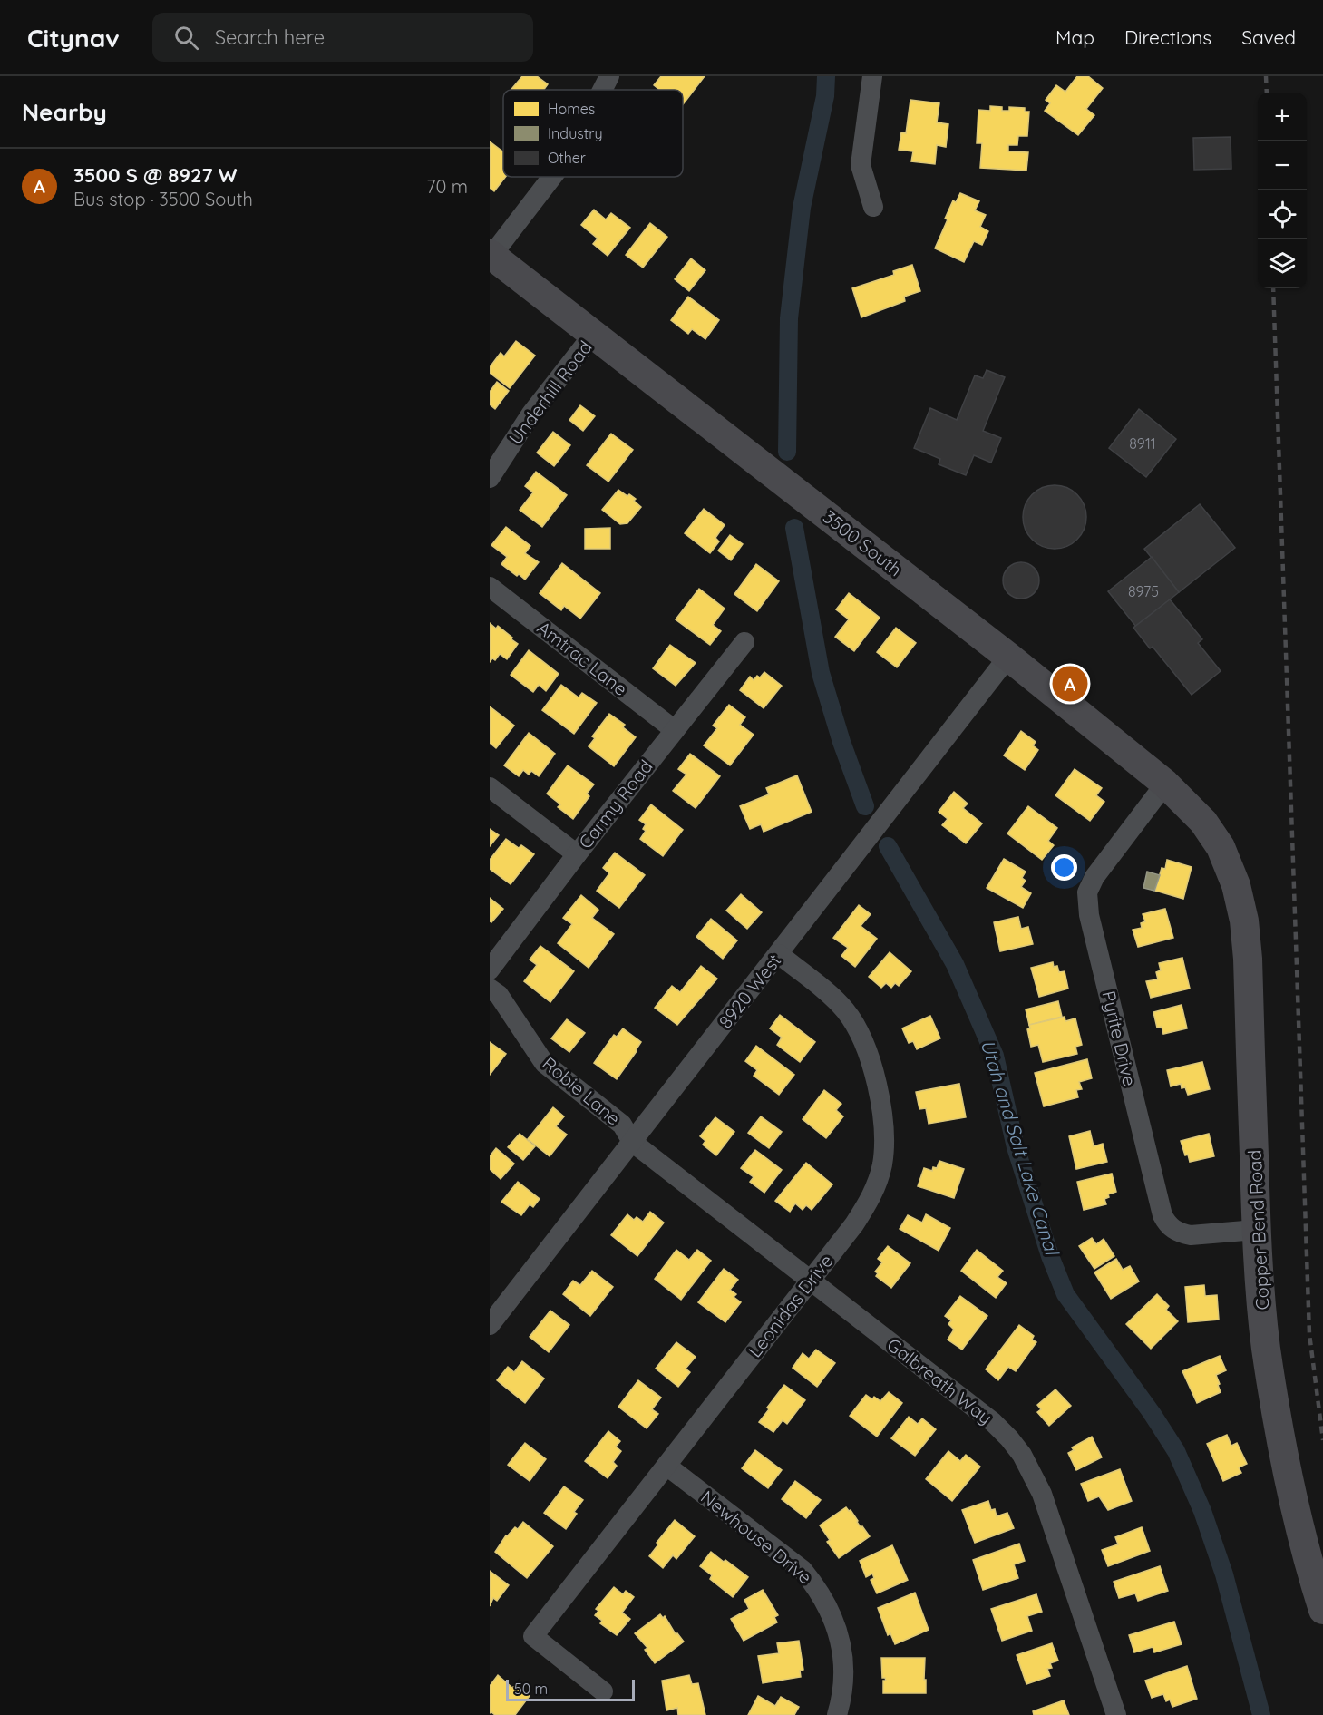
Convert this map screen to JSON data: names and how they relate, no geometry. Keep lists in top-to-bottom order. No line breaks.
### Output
{"streets":{"street":["Underhill Road","3500 South","Amtrac Lane","Carmy Road","8920 West","Pyrite Drive","Robie Lane","Copper Bend Road","Leonidas Drive","Galbreath Way","Newhouse Drive"]},"crossings":[["Underhill Road","3500 South"],["3500 South","8920 West"],["3500 South","Pyrite Drive"],["3500 South","Copper Bend Road"],["Amtrac Lane","Carmy Road"],["8920 West","Robie Lane"],["8920 West","Leonidas Drive"],["8920 West","Galbreath Way"],["Pyrite Drive","Copper Bend Road"],["Robie Lane","Galbreath Way"],["Leonidas Drive","Galbreath Way"],["Leonidas Drive","Newhouse Drive"]],"water":["Utah and Salt Lake Canal"],"house_numbers":["8911","8975"],"legend":["Homes","Industry","Other"],"scale_bar":"50 m","page":{"header":"Citynav","search":"Search here","nav":["Map","Directions","Saved"],"heading":"Nearby","map_buttons":["+","−"],"list":[{"mark":"A","name":"3500 S @ 8927 W","note":"Bus stop · 3500 South","value":"70 m"}],"pins":"A","scale":"50 m"}}
